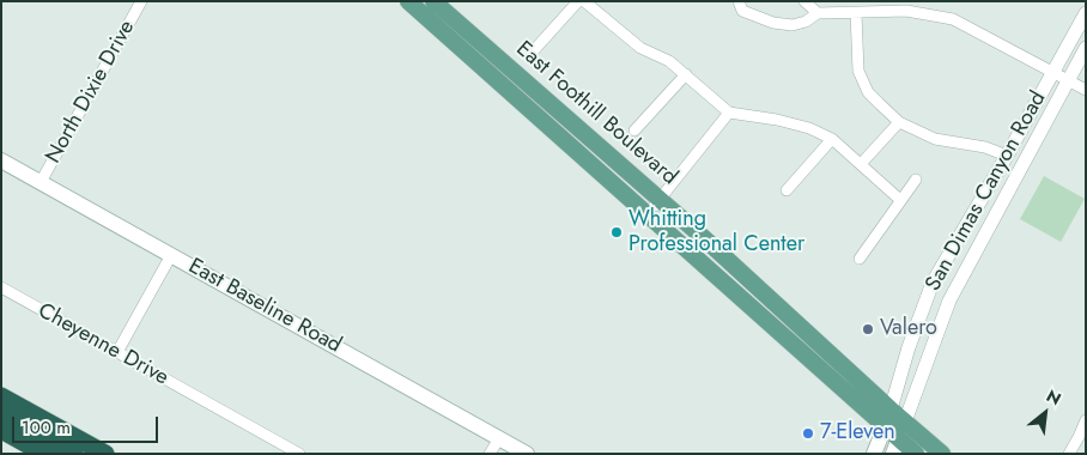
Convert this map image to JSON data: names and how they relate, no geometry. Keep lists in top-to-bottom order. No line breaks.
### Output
{"streets":{"main road":["East Foothill Boulevard","East Baseline Road"],"street":["North Dixie Drive","San Dimas Canyon Road","Cheyenne Drive"]},"crossings":[["North Dixie Drive","East Baseline Road"],["East Foothill Boulevard","San Dimas Canyon Road"]],"places":["Whitting Professional Center","Valero","7-Eleven"],"scale_bar":"100 m","north":"top right"}
